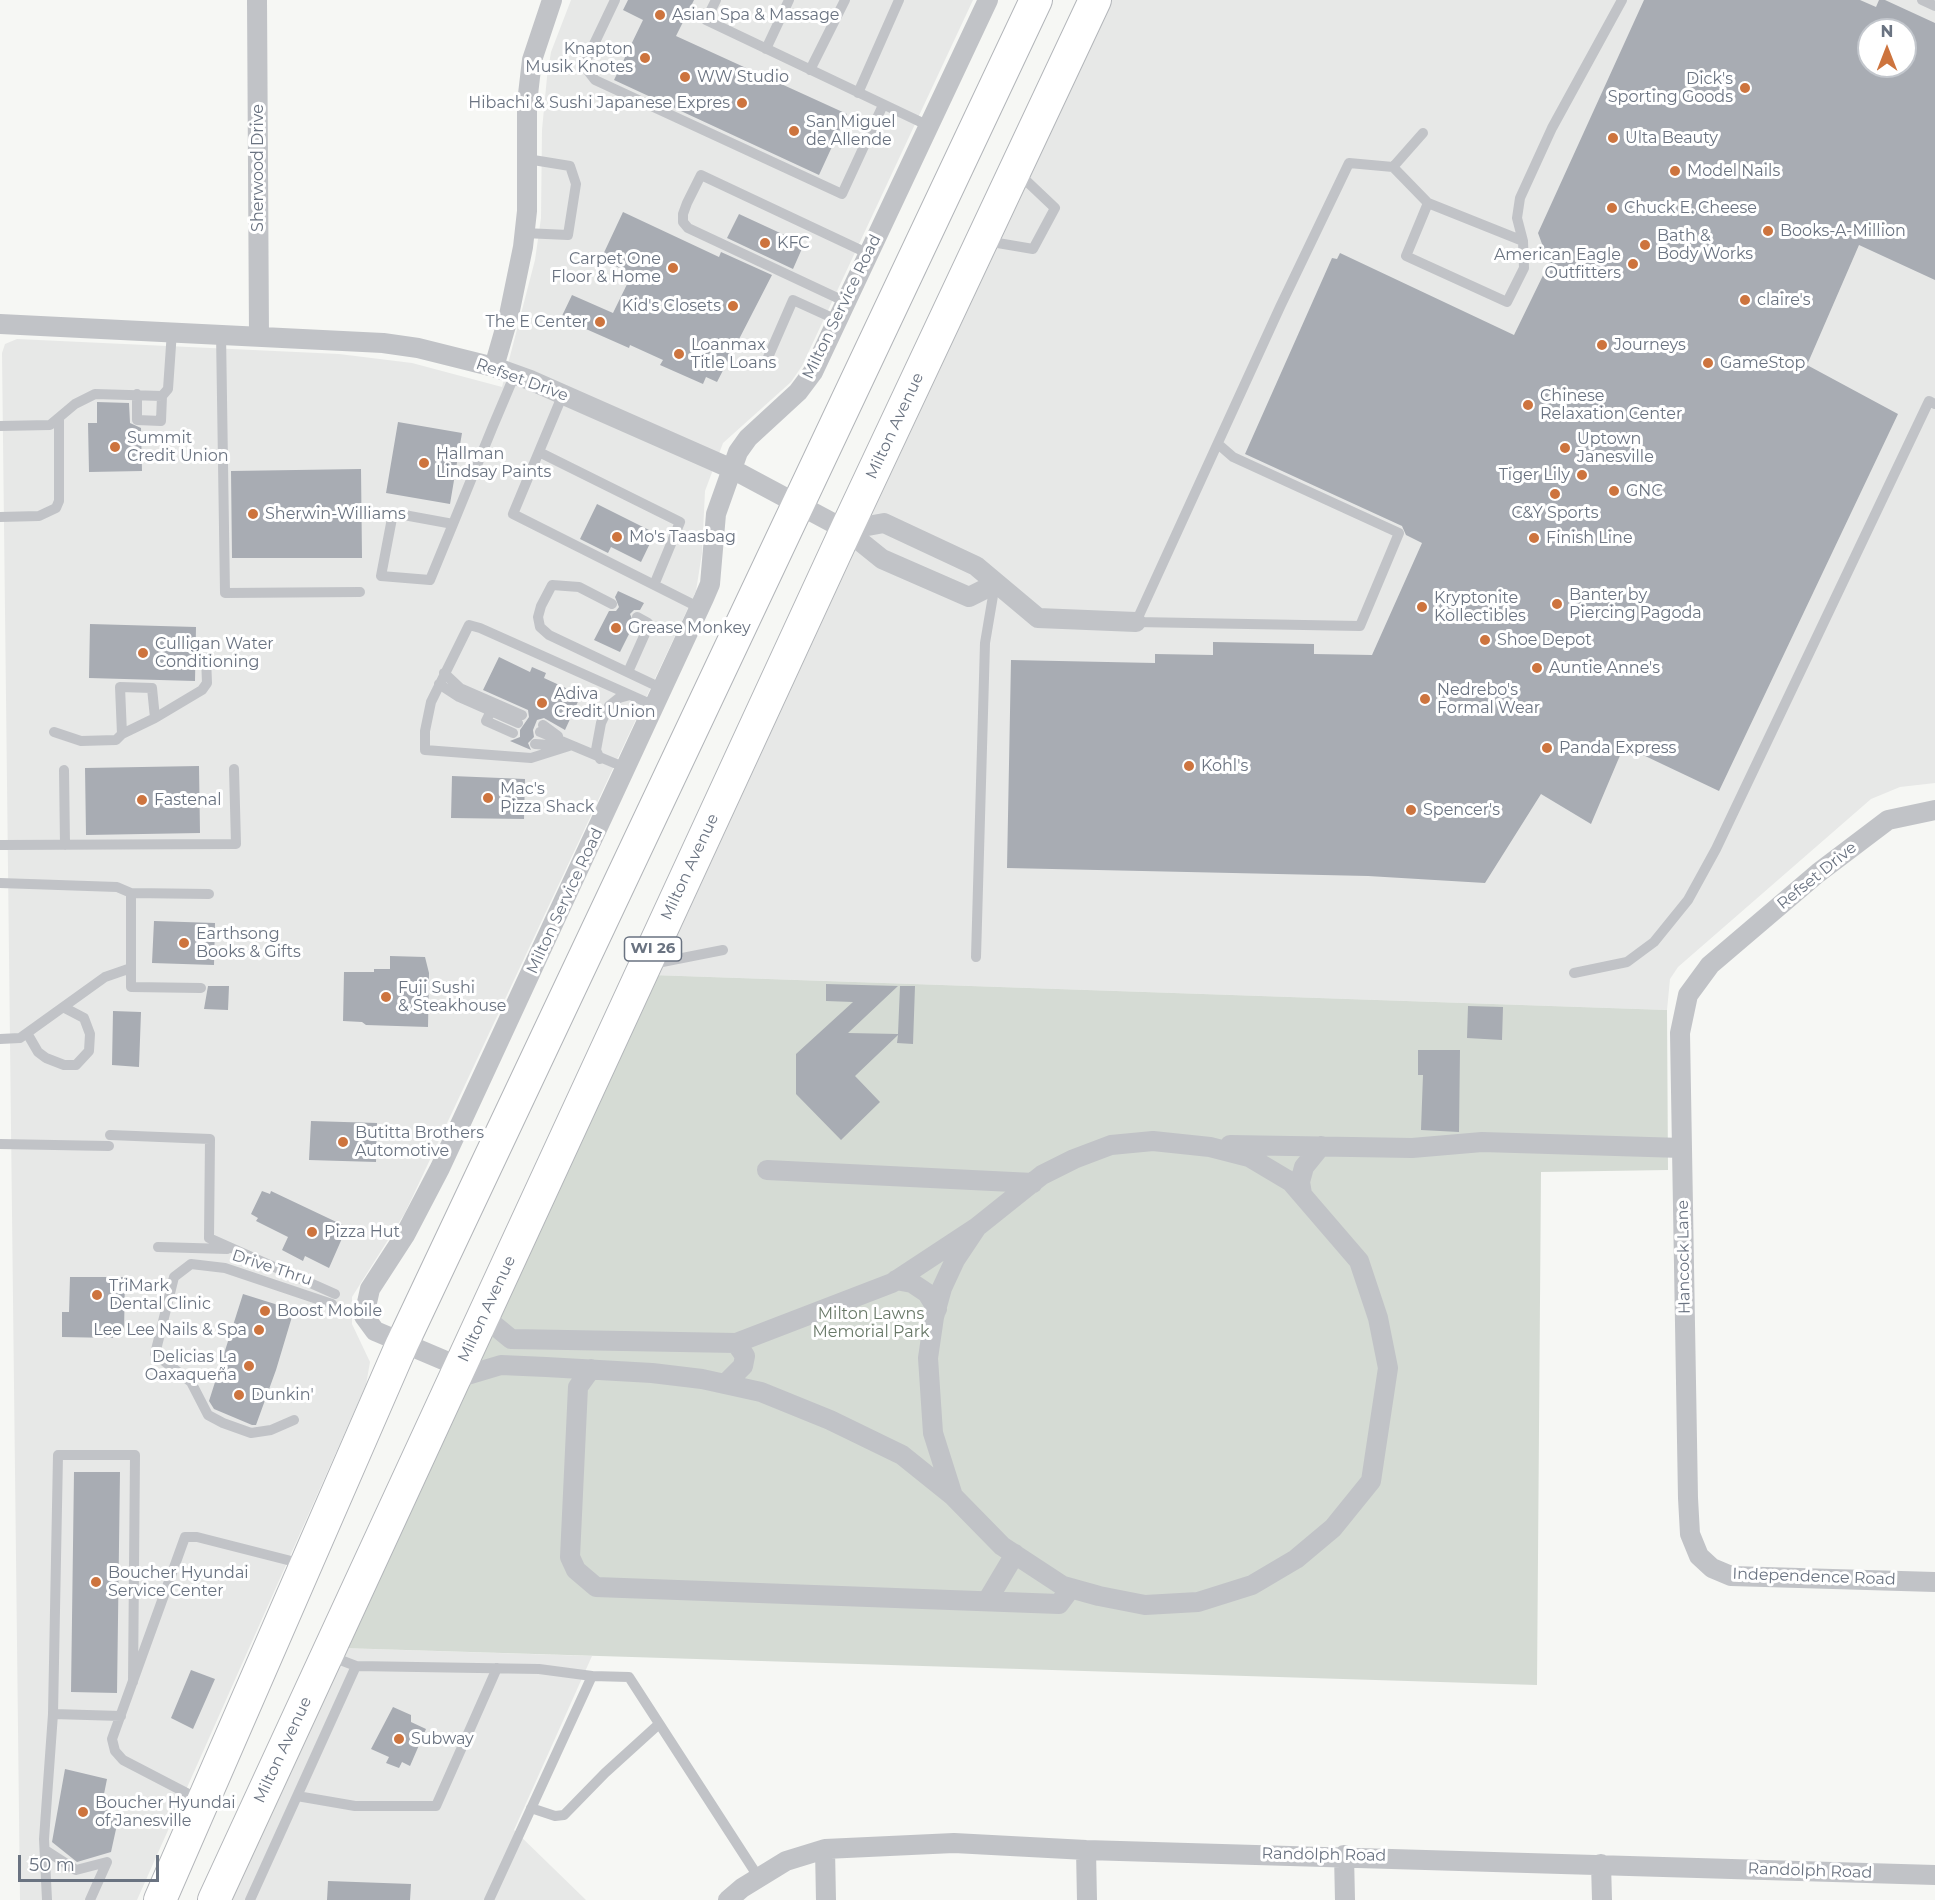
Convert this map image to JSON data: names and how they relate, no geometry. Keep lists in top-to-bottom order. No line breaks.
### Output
{"streets":{"main road":["Milton Avenue","WI 26"],"street":["Sherwood Drive","Milton Service Road","Refset Drive","Hancock Lane","Independence Road","Randolph Road"],"lane":["Drive Thru"]},"crossings":[["Sherwood Drive","Refset Drive"],["Milton Service Road","Refset Drive"],["Milton Service Road","Milton Avenue"],["Refset Drive","Milton Avenue"],["Refset Drive","Hancock Lane"],["Hancock Lane","Independence Road"]],"parks":["Milton Lawns Memorial Park"],"places":["Asian Spa & Massage","Knapton Musik Knotes","WW Studio","Dick's Sporting Goods","Hibachi & Sushi Japanese Expres","San Miguel de Allende","Ulta Beauty","Model Nails","Chuck E. Cheese","Books-A-Million","KFC","Bath & Body Works","American Eagle Outfitters","Carpet One Floor & Home","claire's","Kid's Closets","The E Center","Journeys","Loanmax Title Loans","GameStop","Chinese Relaxation Center","Summit Credit Union","Uptown Janesville","Hallman Lindsay Paints","Tiger Lily","GNC","C&Y Sports","Sherwin-Williams","Mo's Taasbag","Finish Line","Banter by Piercing Pagoda","Kryptonite Kollectibles","Grease Monkey","Shoe Depot","Culligan Water Conditioning","Auntie Anne's","Nedrebo's Formal Wear","Adiva Credit Union","Panda Express","Kohl's","Mac's Pizza Shack","Fastenal","Spencer's","Earthsong Books & Gifts","Fuji Sushi & Steakhouse","Butitta Brothers Automotive","Pizza Hut","TriMark Dental Clinic","Boost Mobile","Lee Lee Nails & Spa","Delicias La Oaxaqueña","Dunkin'","Boucher Hyundai Service Center","Subway","Boucher Hyundai of Janesville"],"scale_bar":"50 m","north":"top"}
